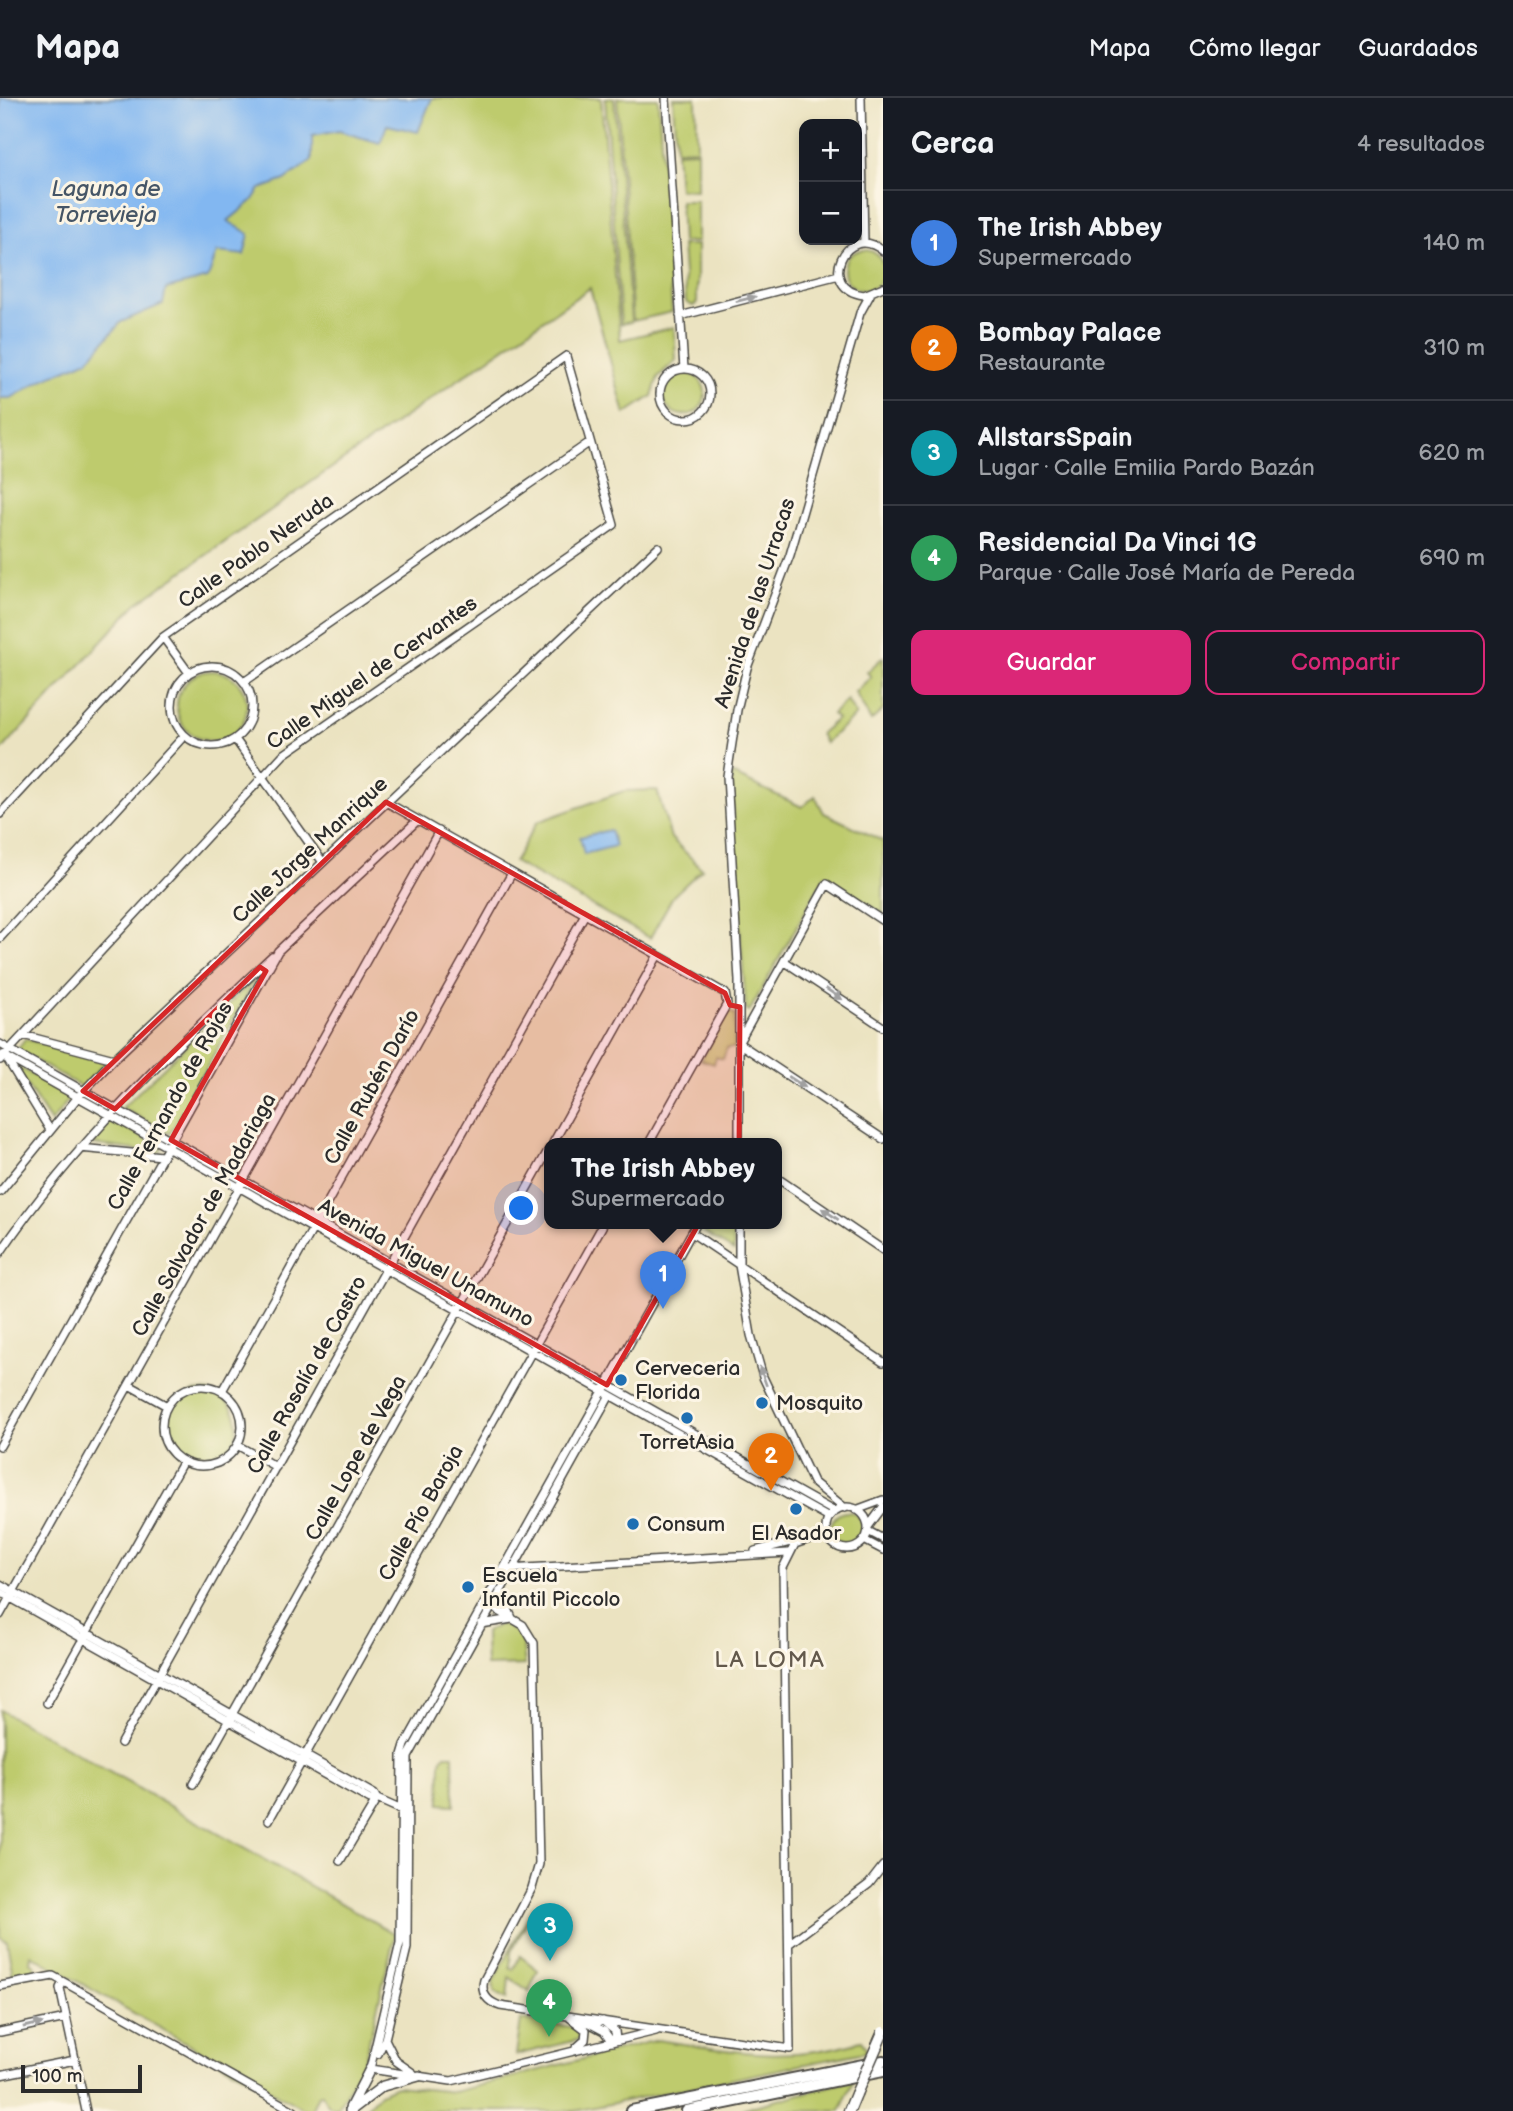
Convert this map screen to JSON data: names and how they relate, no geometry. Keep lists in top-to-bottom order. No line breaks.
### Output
{"streets":{"street":["Calle Pablo Neruda","Avenida de las Urracas","Calle Miguel de Cervantes","Calle Jorge Manrique","Calle Rubén Darío","Calle Fernando de Rojas","Calle Salvador de Madariaga","Avenida Miguel Unamuno","Calle Rosalía de Castro","Calle Lope de Vega","Calle Pío Baroja"]},"crossings":[["Calle Pablo Neruda","Calle Miguel de Cervantes"],["Calle Miguel de Cervantes","Avenida Miguel Unamuno"],["Calle Jorge Manrique","Avenida Miguel Unamuno"],["Calle Rubén Darío","Avenida Miguel Unamuno"],["Calle Fernando de Rojas","Avenida Miguel Unamuno"],["Calle Salvador de Madariaga","Avenida Miguel Unamuno"],["Avenida Miguel Unamuno","Calle Rosalía de Castro"],["Avenida Miguel Unamuno","Calle Lope de Vega"],["Avenida Miguel Unamuno","Calle Pío Baroja"]],"districts":["LA LOMA"],"water":["Laguna de Torrevieja"],"places":["Cerveceria Florida","Mosquito","TorretAsia","El Asador","Consum","Escuela Infantil Piccolo"],"scale_bar":"100 m","page":{"header":"Mapa","nav":["Mapa","Cómo llegar","Guardados"],"heading":["Cerca","4 resultados"],"map_buttons":["+","−"],"list":[{"mark":"1","name":"The Irish Abbey","note":"Supermercado","value":"140 m"},{"mark":"2","name":"Bombay Palace","note":"Restaurante","value":"310 m"},{"mark":"3","name":"AllstarsSpain","note":"Lugar · Calle Emilia Pardo Bazán","value":"620 m"},{"mark":"4","name":"Residencial Da Vinci 1G","note":"Parque · Calle José María de Pereda","value":"690 m"}],"buttons":["Guardar","Compartir"],"popup":["The Irish Abbey","Supermercado"],"pins":["1","2","3","4"],"scale":"100 m"}}
